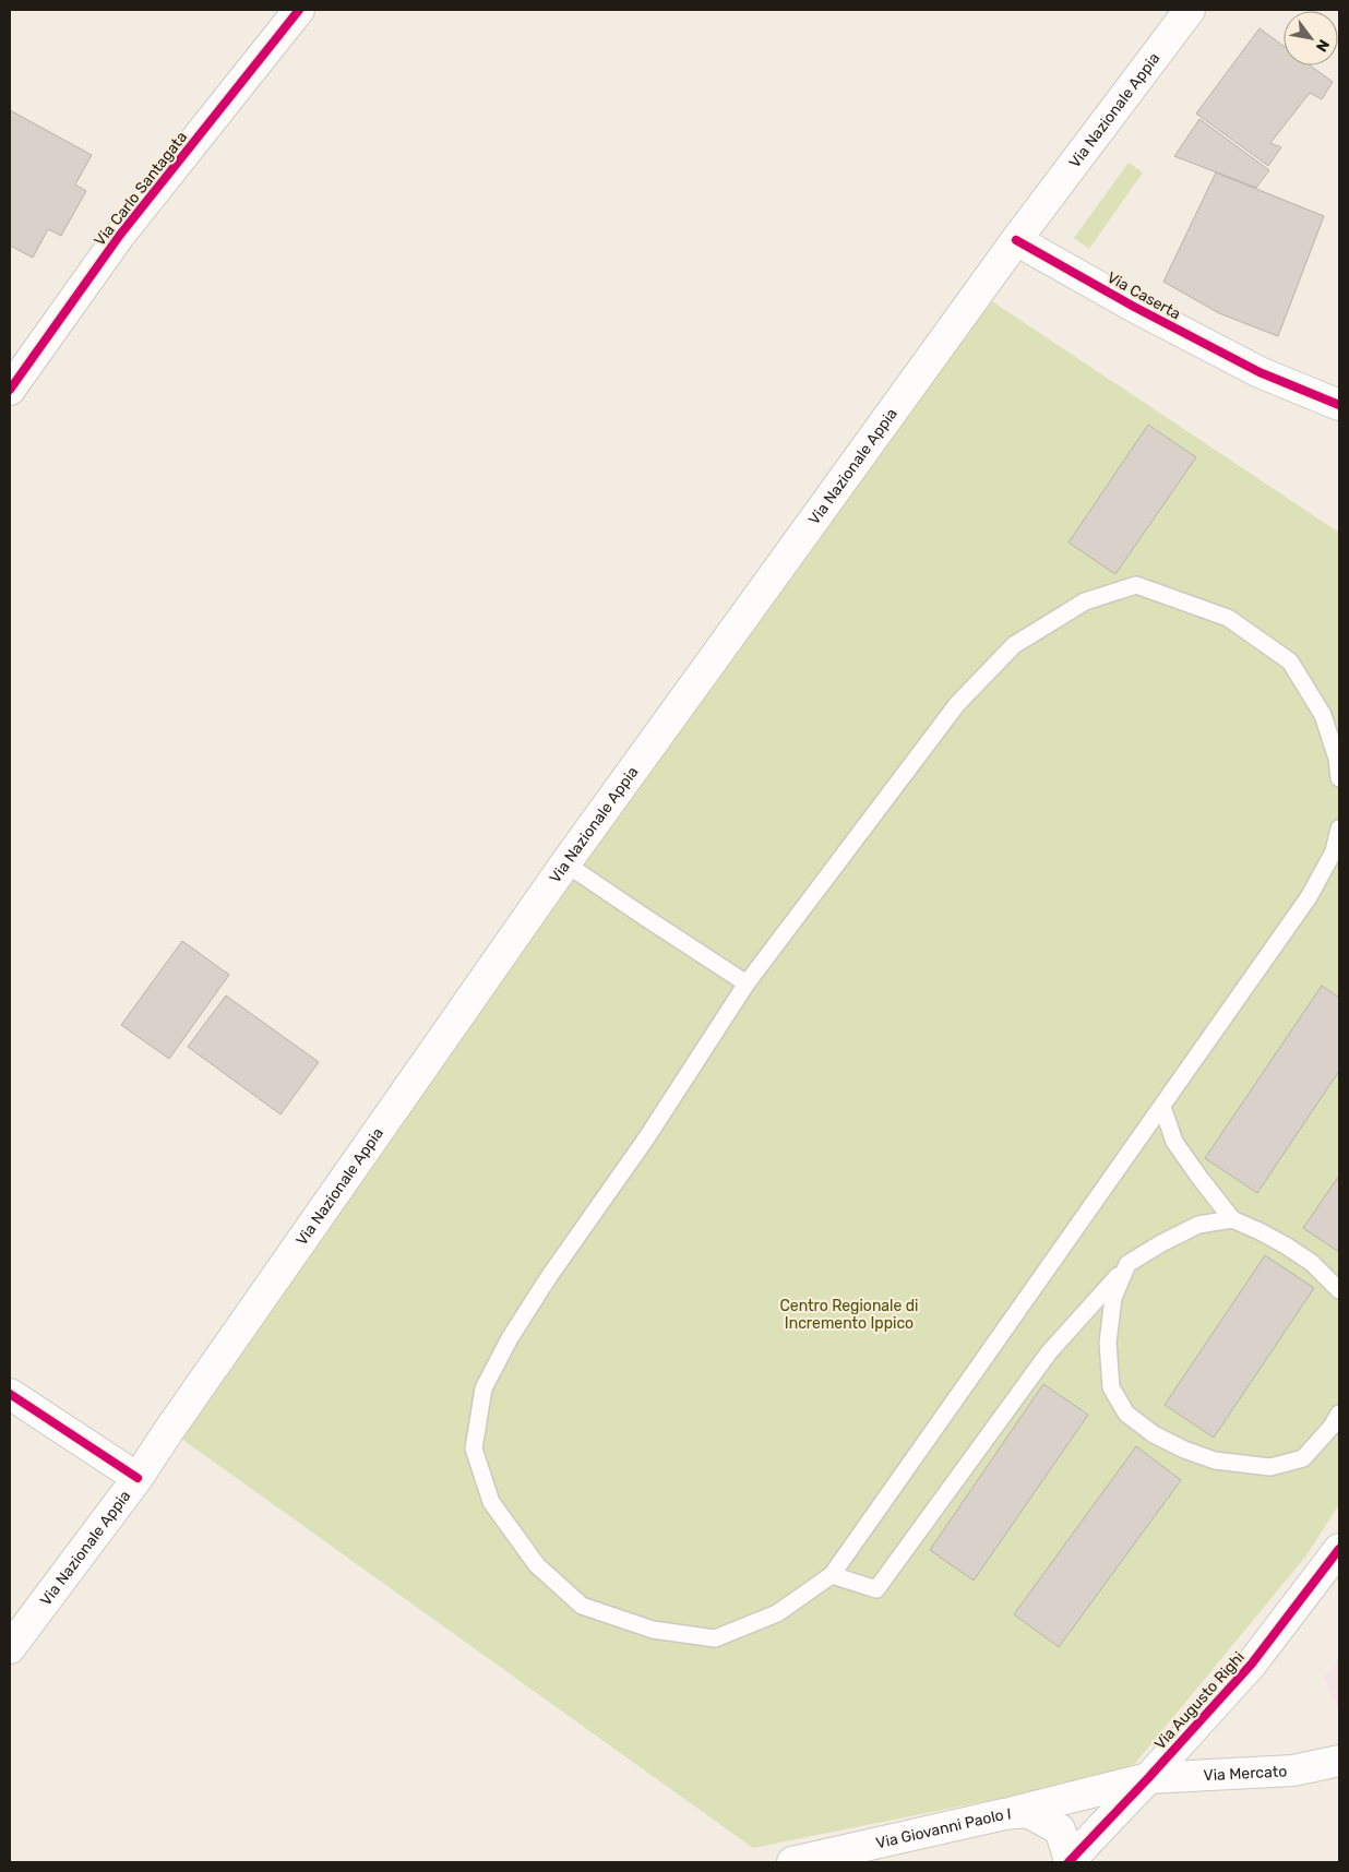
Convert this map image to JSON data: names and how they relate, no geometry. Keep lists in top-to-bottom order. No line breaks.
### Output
{"streets":{"street":["Via Nazionale Appia","Via Carlo Santagata","Via Caserta","Via Augusto Righi","Via Mercato","Via Giovanni Paolo I"]},"crossings":[["Via Nazionale Appia","Via Caserta"],["Via Augusto Righi","Via Mercato"],["Via Augusto Righi","Via Giovanni Paolo I"]],"parks":["Centro Regionale di Incremento Ippico"],"north":"bottom right"}
